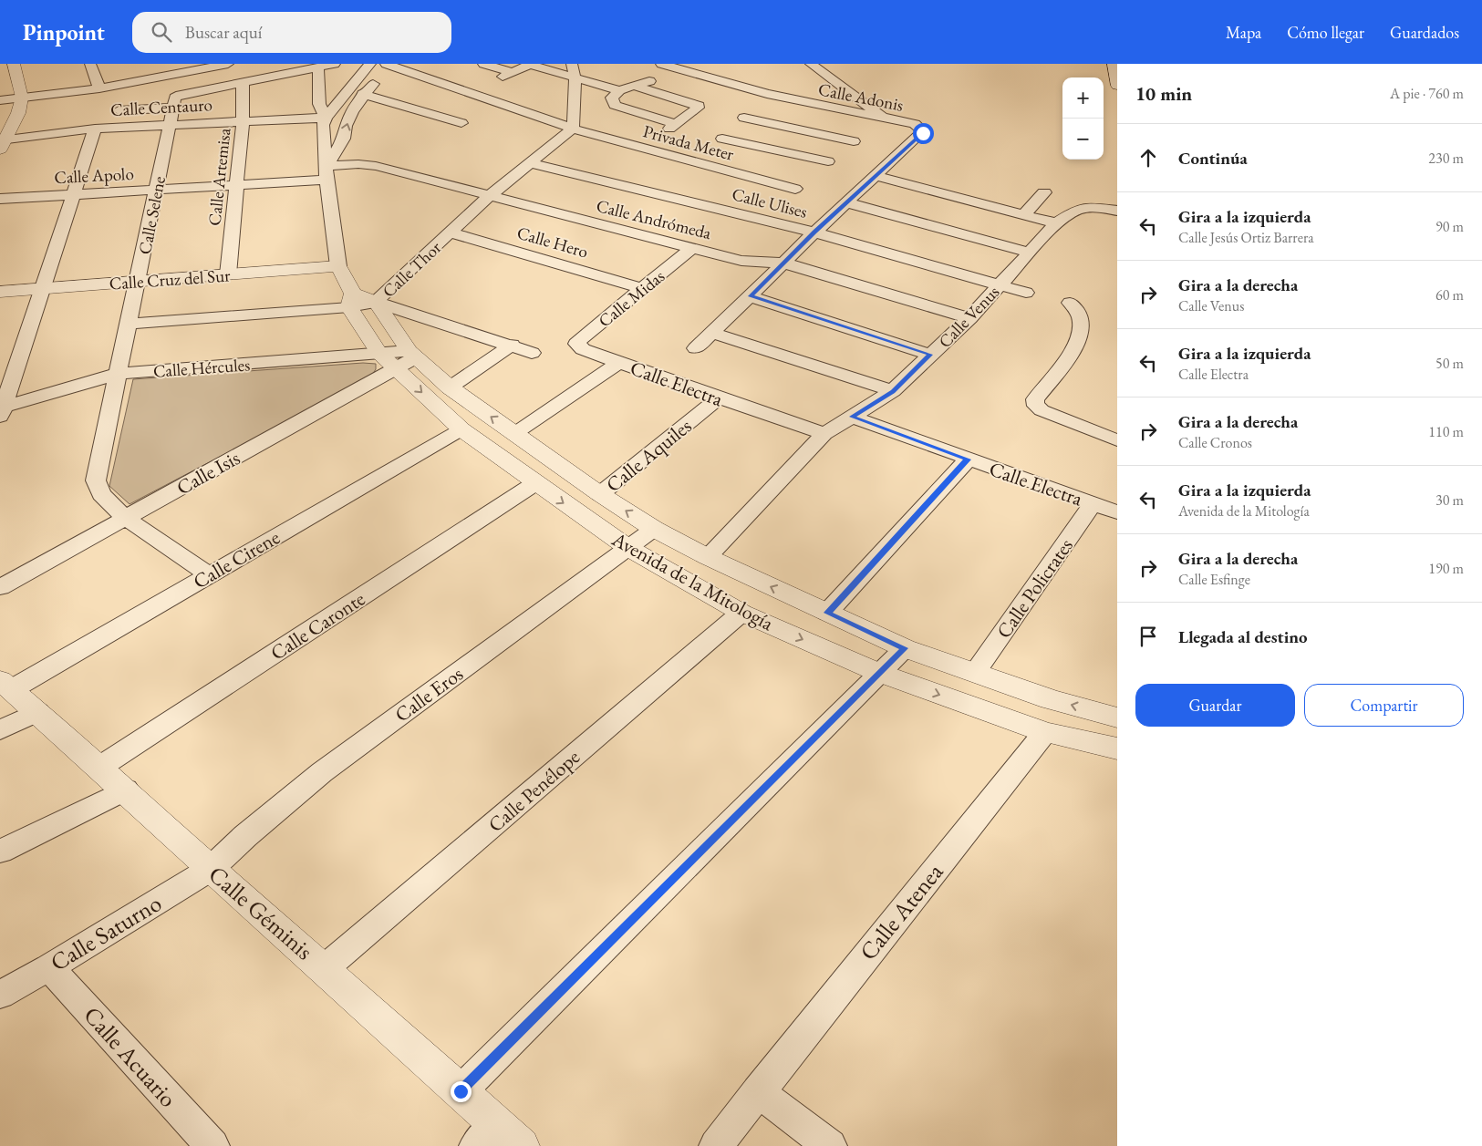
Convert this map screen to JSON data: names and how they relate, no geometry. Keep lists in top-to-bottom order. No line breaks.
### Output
{"streets":{"street":["Calle Adonis","Calle Centauro","Privada Meter","Calle Apolo","Calle Artemisa","Calle Ulises","Calle Selene","Calle Andrómeda","Calle Hero","Calle Thor","Calle Cruz del Sur","Calle Midas","Calle Venus","Calle Hércules","Calle Electra","Calle Aquiles","Calle Isis","Calle Cirene","Avenida de la Mitología","Calle Policrates","Calle Caronte","Calle Eros","Calle Penélope","Calle Atenea","Calle Géminis","Calle Saturno","Calle Acuario"]},"crossings":[["Calle Centauro","Calle Artemisa"],["Calle Centauro","Calle Selene"],["Calle Centauro","Avenida de la Mitología"],["Privada Meter","Calle Thor"],["Calle Apolo","Calle Artemisa"],["Calle Apolo","Calle Selene"],["Calle Apolo","Calle Andrómeda"],["Calle Apolo","Avenida de la Mitología"],["Calle Artemisa","Calle Cruz del Sur"],["Calle Ulises","Calle Thor"],["Calle Ulises","Calle Venus"],["Calle Selene","Calle Cruz del Sur"],["Calle Selene","Calle Hércules"],["Calle Selene","Calle Isis"],["Calle Selene","Calle Cirene"],["Calle Andrómeda","Calle Thor"],["Calle Andrómeda","Calle Midas"],["Calle Andrómeda","Calle Venus"],["Calle Andrómeda","Avenida de la Mitología"],["Calle Hero","Calle Thor"],["Calle Hero","Calle Midas"],["Calle Thor","Avenida de la Mitología"],["Calle Cruz del Sur","Avenida de la Mitología"],["Calle Midas","Calle Electra"],["Calle Venus","Calle Electra"],["Calle Venus","Avenida de la Mitología"],["Calle Hércules","Calle Isis"],["Calle Hércules","Avenida de la Mitología"],["Calle Electra","Calle Aquiles"],["Calle Electra","Calle Policrates"],["Calle Aquiles","Avenida de la Mitología"],["Calle Isis","Avenida de la Mitología"],["Calle Cirene","Avenida de la Mitología"],["Calle Cirene","Calle Géminis"],["Avenida de la Mitología","Calle Policrates"],["Avenida de la Mitología","Calle Caronte"],["Avenida de la Mitología","Calle Eros"],["Avenida de la Mitología","Calle Penélope"],["Avenida de la Mitología","Calle Atenea"],["Calle Caronte","Calle Géminis"],["Calle Eros","Calle Géminis"],["Calle Eros","Calle Saturno"],["Calle Penélope","Calle Géminis"],["Calle Géminis","Calle Saturno"],["Calle Saturno","Calle Acuario"]],"page":{"header":"Pinpoint","search":"Buscar aquí","nav":["Mapa","Cómo llegar","Guardados"],"heading":["10 min","A pie · 760 m"],"map_buttons":["+","−"],"list":[["Continúa","230 m"],["Gira a la izquierda","Calle Jesús Ortiz Barrera","90 m"],["Gira a la derecha","Calle Venus","60 m"],["Gira a la izquierda","Calle Electra","50 m"],["Gira a la derecha","Calle Cronos","110 m"],["Gira a la izquierda","Avenida de la Mitología","30 m"],["Gira a la derecha","Calle Esfinge","190 m"],"Llegada al destino"],"buttons":["Guardar","Compartir"]}}
